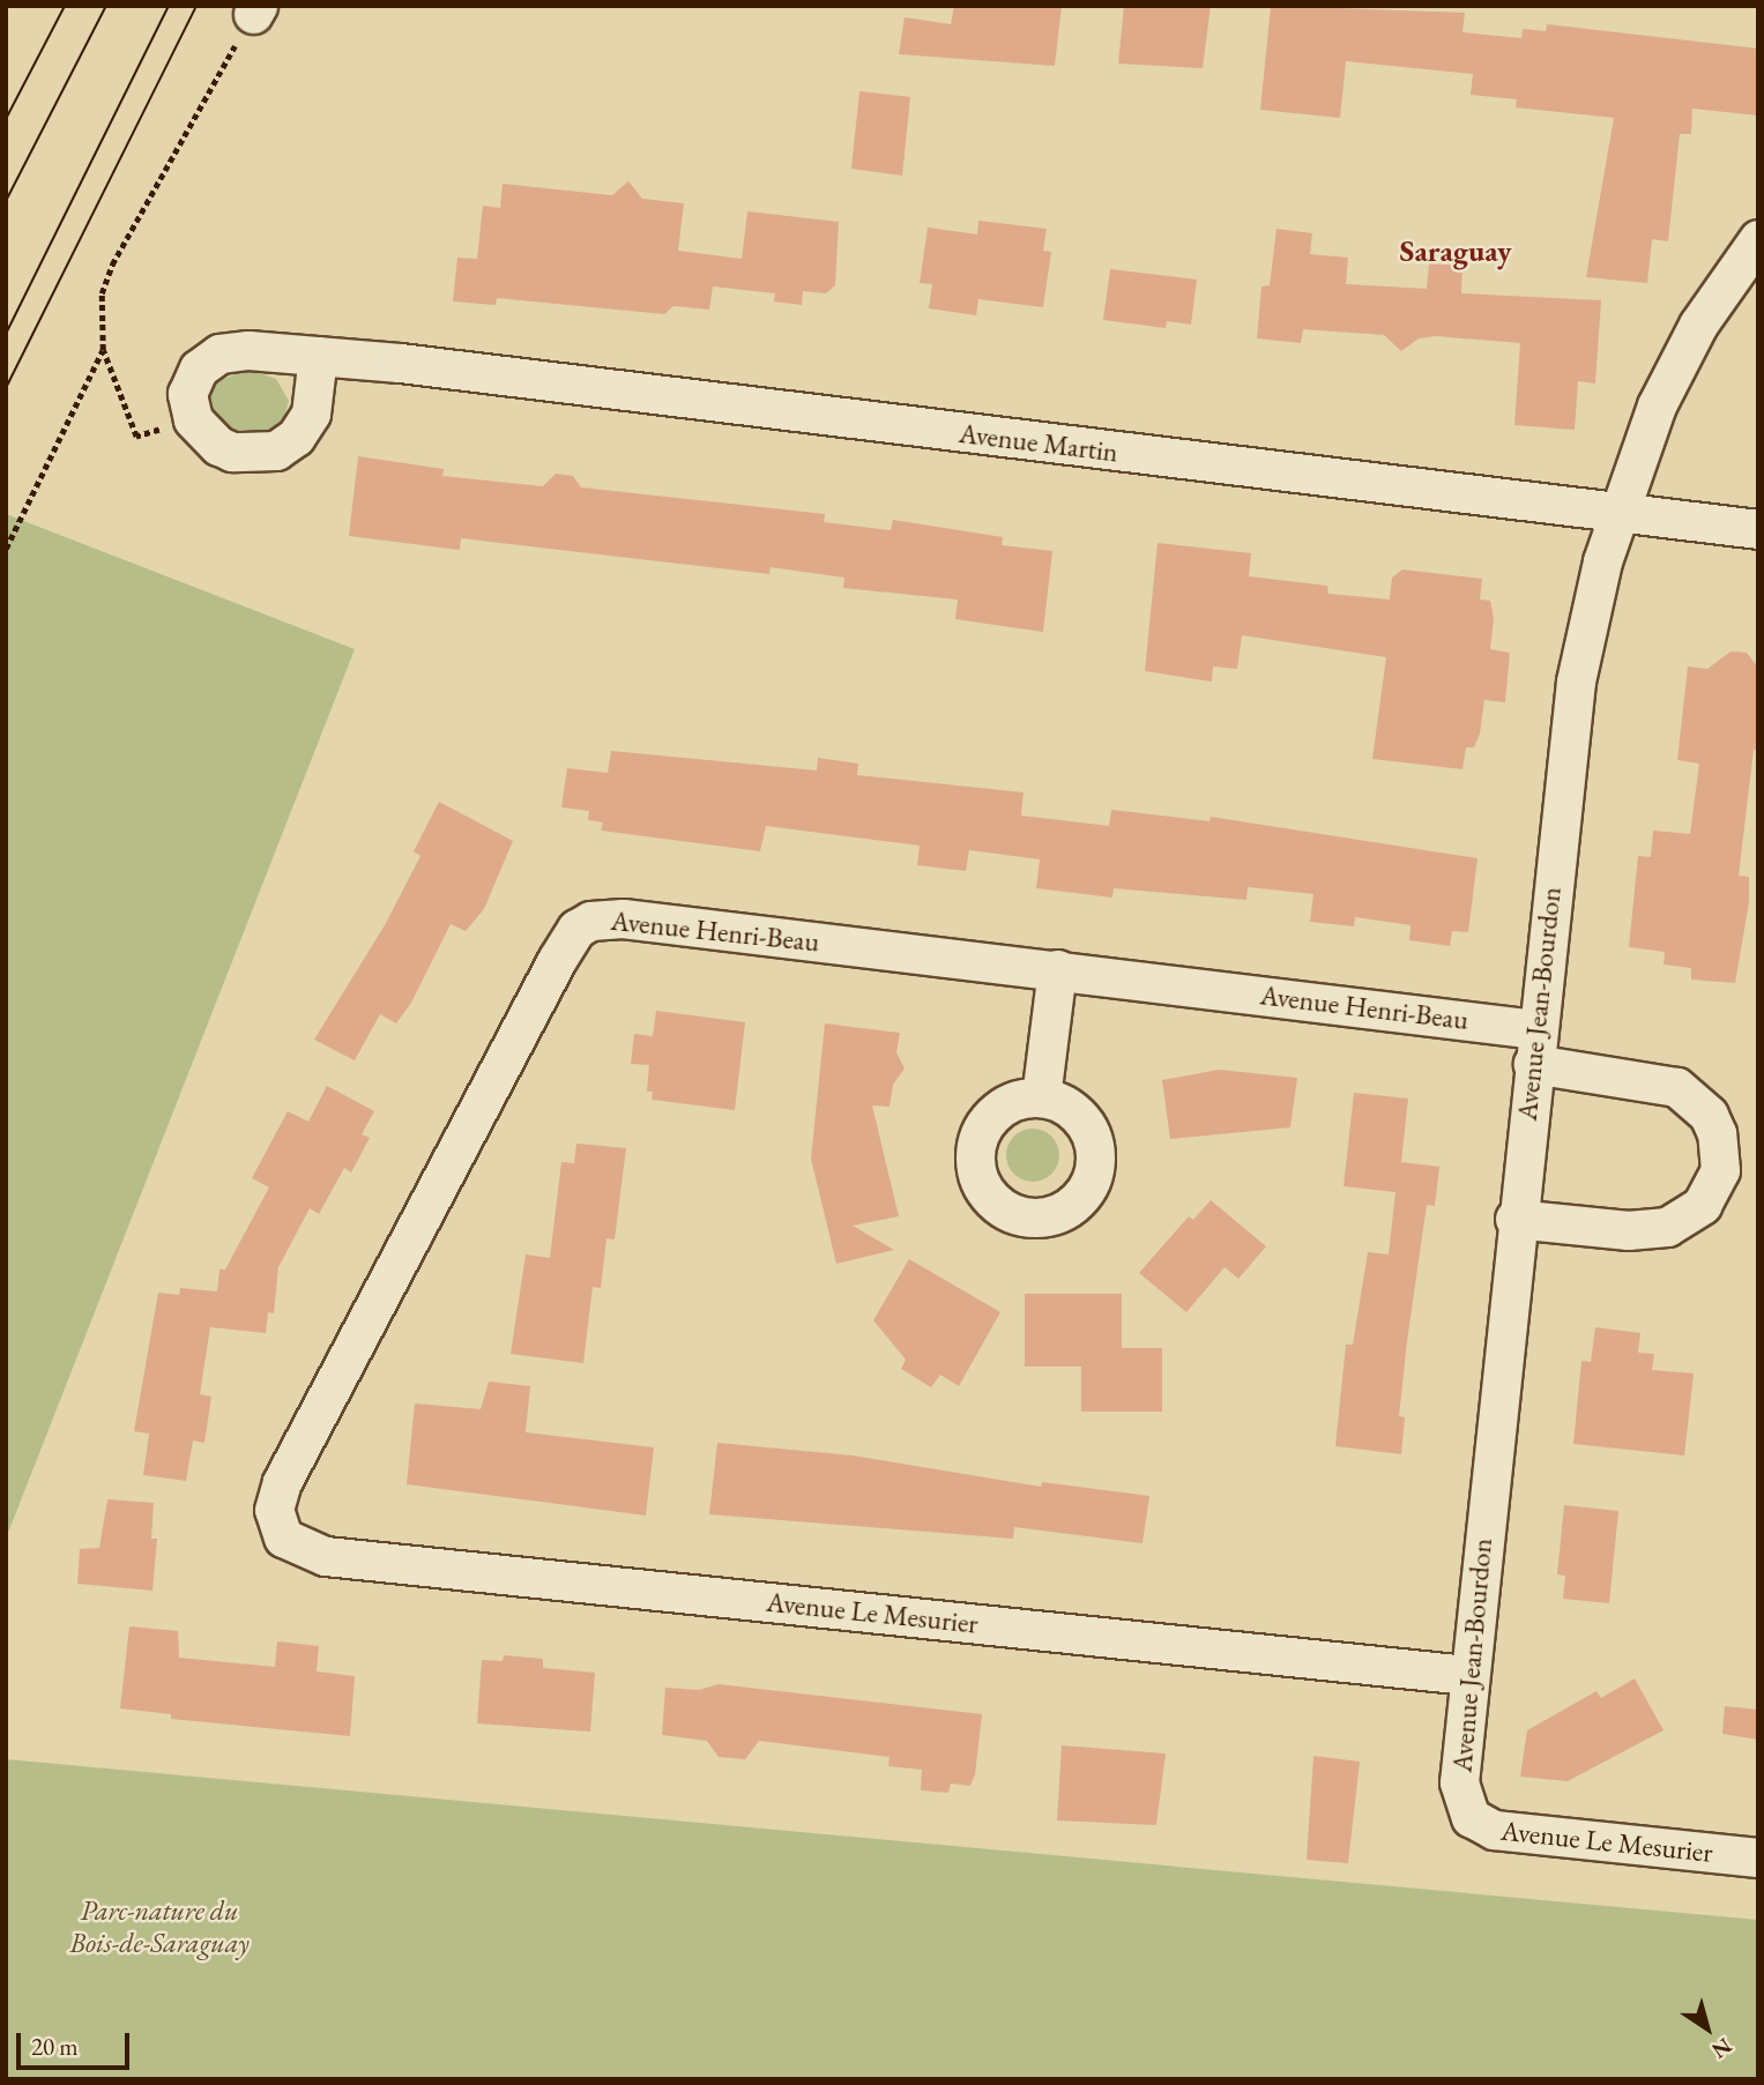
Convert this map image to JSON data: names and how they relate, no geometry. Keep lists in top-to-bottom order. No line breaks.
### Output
{"streets":{"street":["Avenue Martin","Avenue Henri-Beau","Avenue Jean-Bourdon","Avenue Le Mesurier"]},"crossings":[["Avenue Martin","Avenue Jean-Bourdon"],["Avenue Henri-Beau","Avenue Jean-Bourdon"],["Avenue Henri-Beau","Avenue Le Mesurier"],["Avenue Jean-Bourdon","Avenue Le Mesurier"]],"districts":["Saraguay"],"parks":["Parc-nature du Bois-de-Saraguay"],"scale_bar":"20 m","north":"bottom right"}
